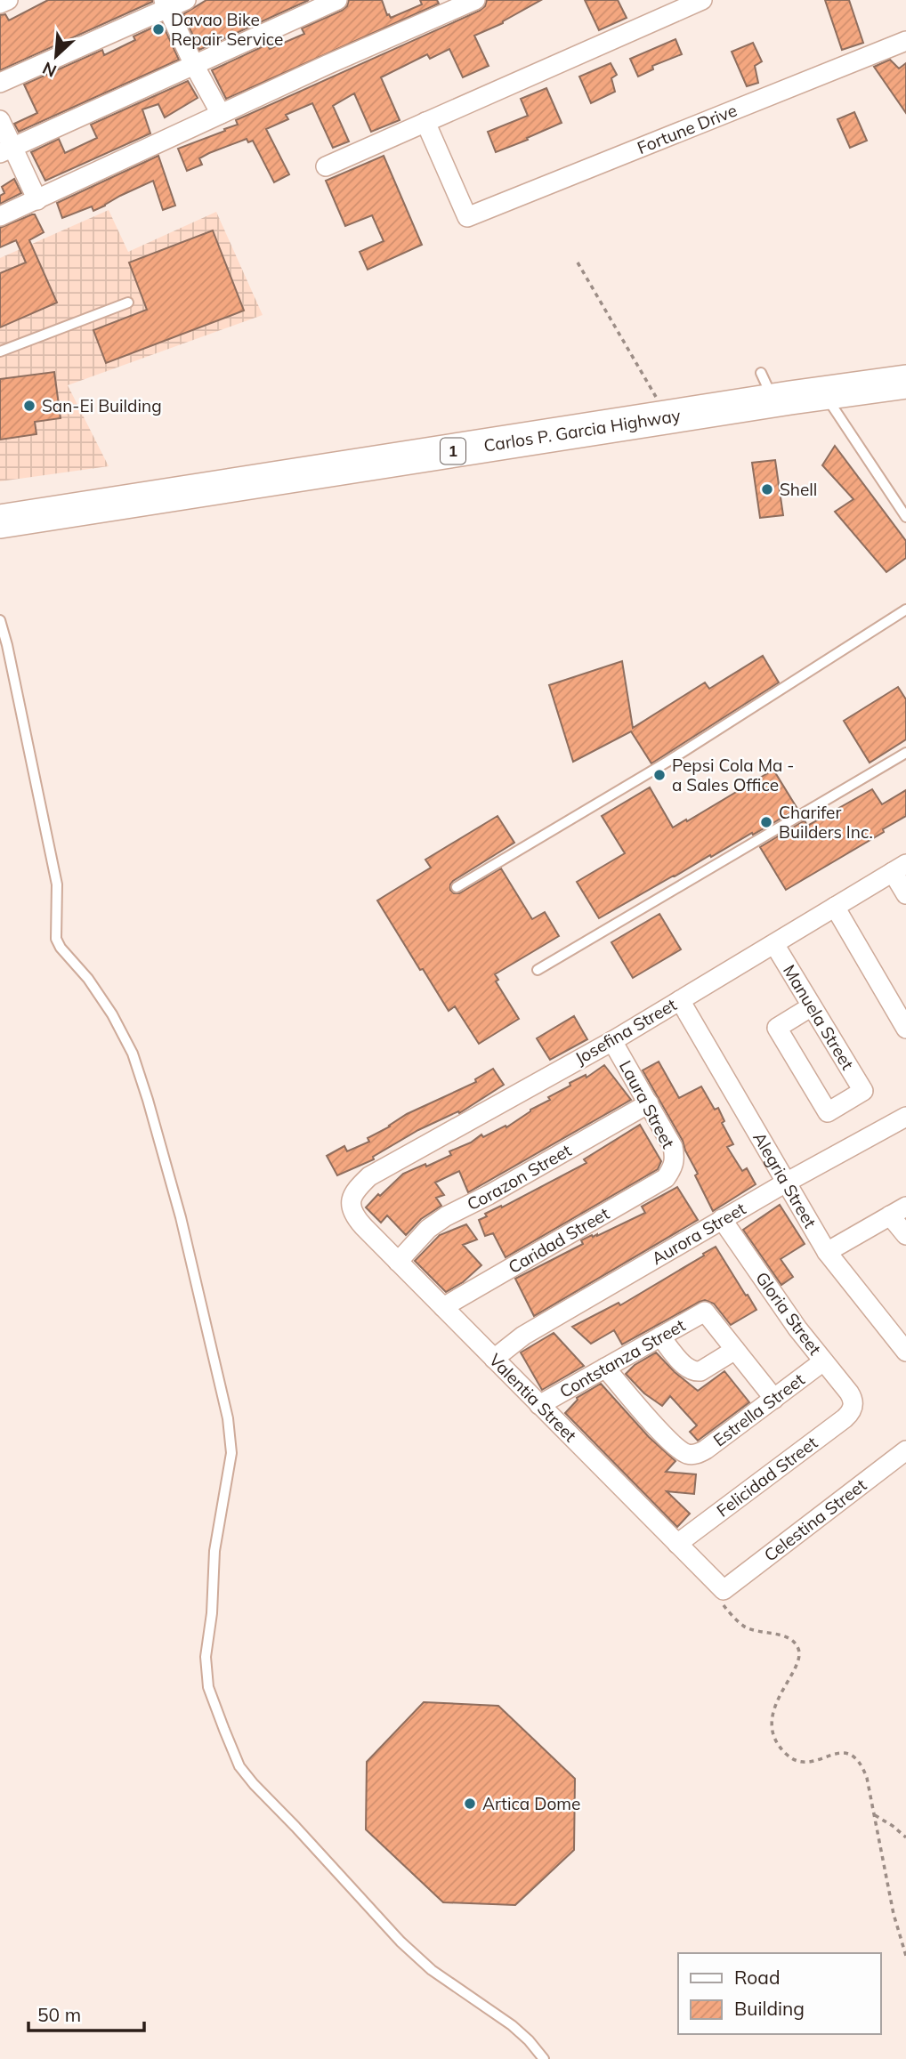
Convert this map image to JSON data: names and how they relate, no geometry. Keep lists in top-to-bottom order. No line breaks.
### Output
{"streets":{"highway":["Carlos P. Garcia Highway","1"],"street":["Fortune Drive","Manuela Street","Josefina Street","Laura Street","Corazon Street","Alegria Street","Aurora Street","Caridad Street","Gloria Street","Contstanza Street","Valentia Street","Estrella Street","Felicidad Street","Celestina Street"]},"crossings":[["Manuela Street","Josefina Street"],["Josefina Street","Laura Street"],["Josefina Street","Alegria Street"],["Josefina Street","Valentia Street"],["Laura Street","Corazon Street"],["Laura Street","Caridad Street"],["Corazon Street","Valentia Street"],["Alegria Street","Aurora Street"],["Aurora Street","Gloria Street"],["Aurora Street","Valentia Street"],["Caridad Street","Valentia Street"],["Gloria Street","Estrella Street"],["Gloria Street","Felicidad Street"],["Contstanza Street","Valentia Street"],["Contstanza Street","Estrella Street"],["Valentia Street","Felicidad Street"],["Valentia Street","Celestina Street"]],"places":["Davao Bike Repair Service","San-Ei Building","Shell","Pepsi Cola Ma - a Sales Office","Charifer Builders Inc.","Artica Dome"],"legend":["Road","Building"],"scale_bar":"50 m","north":"bottom left"}
